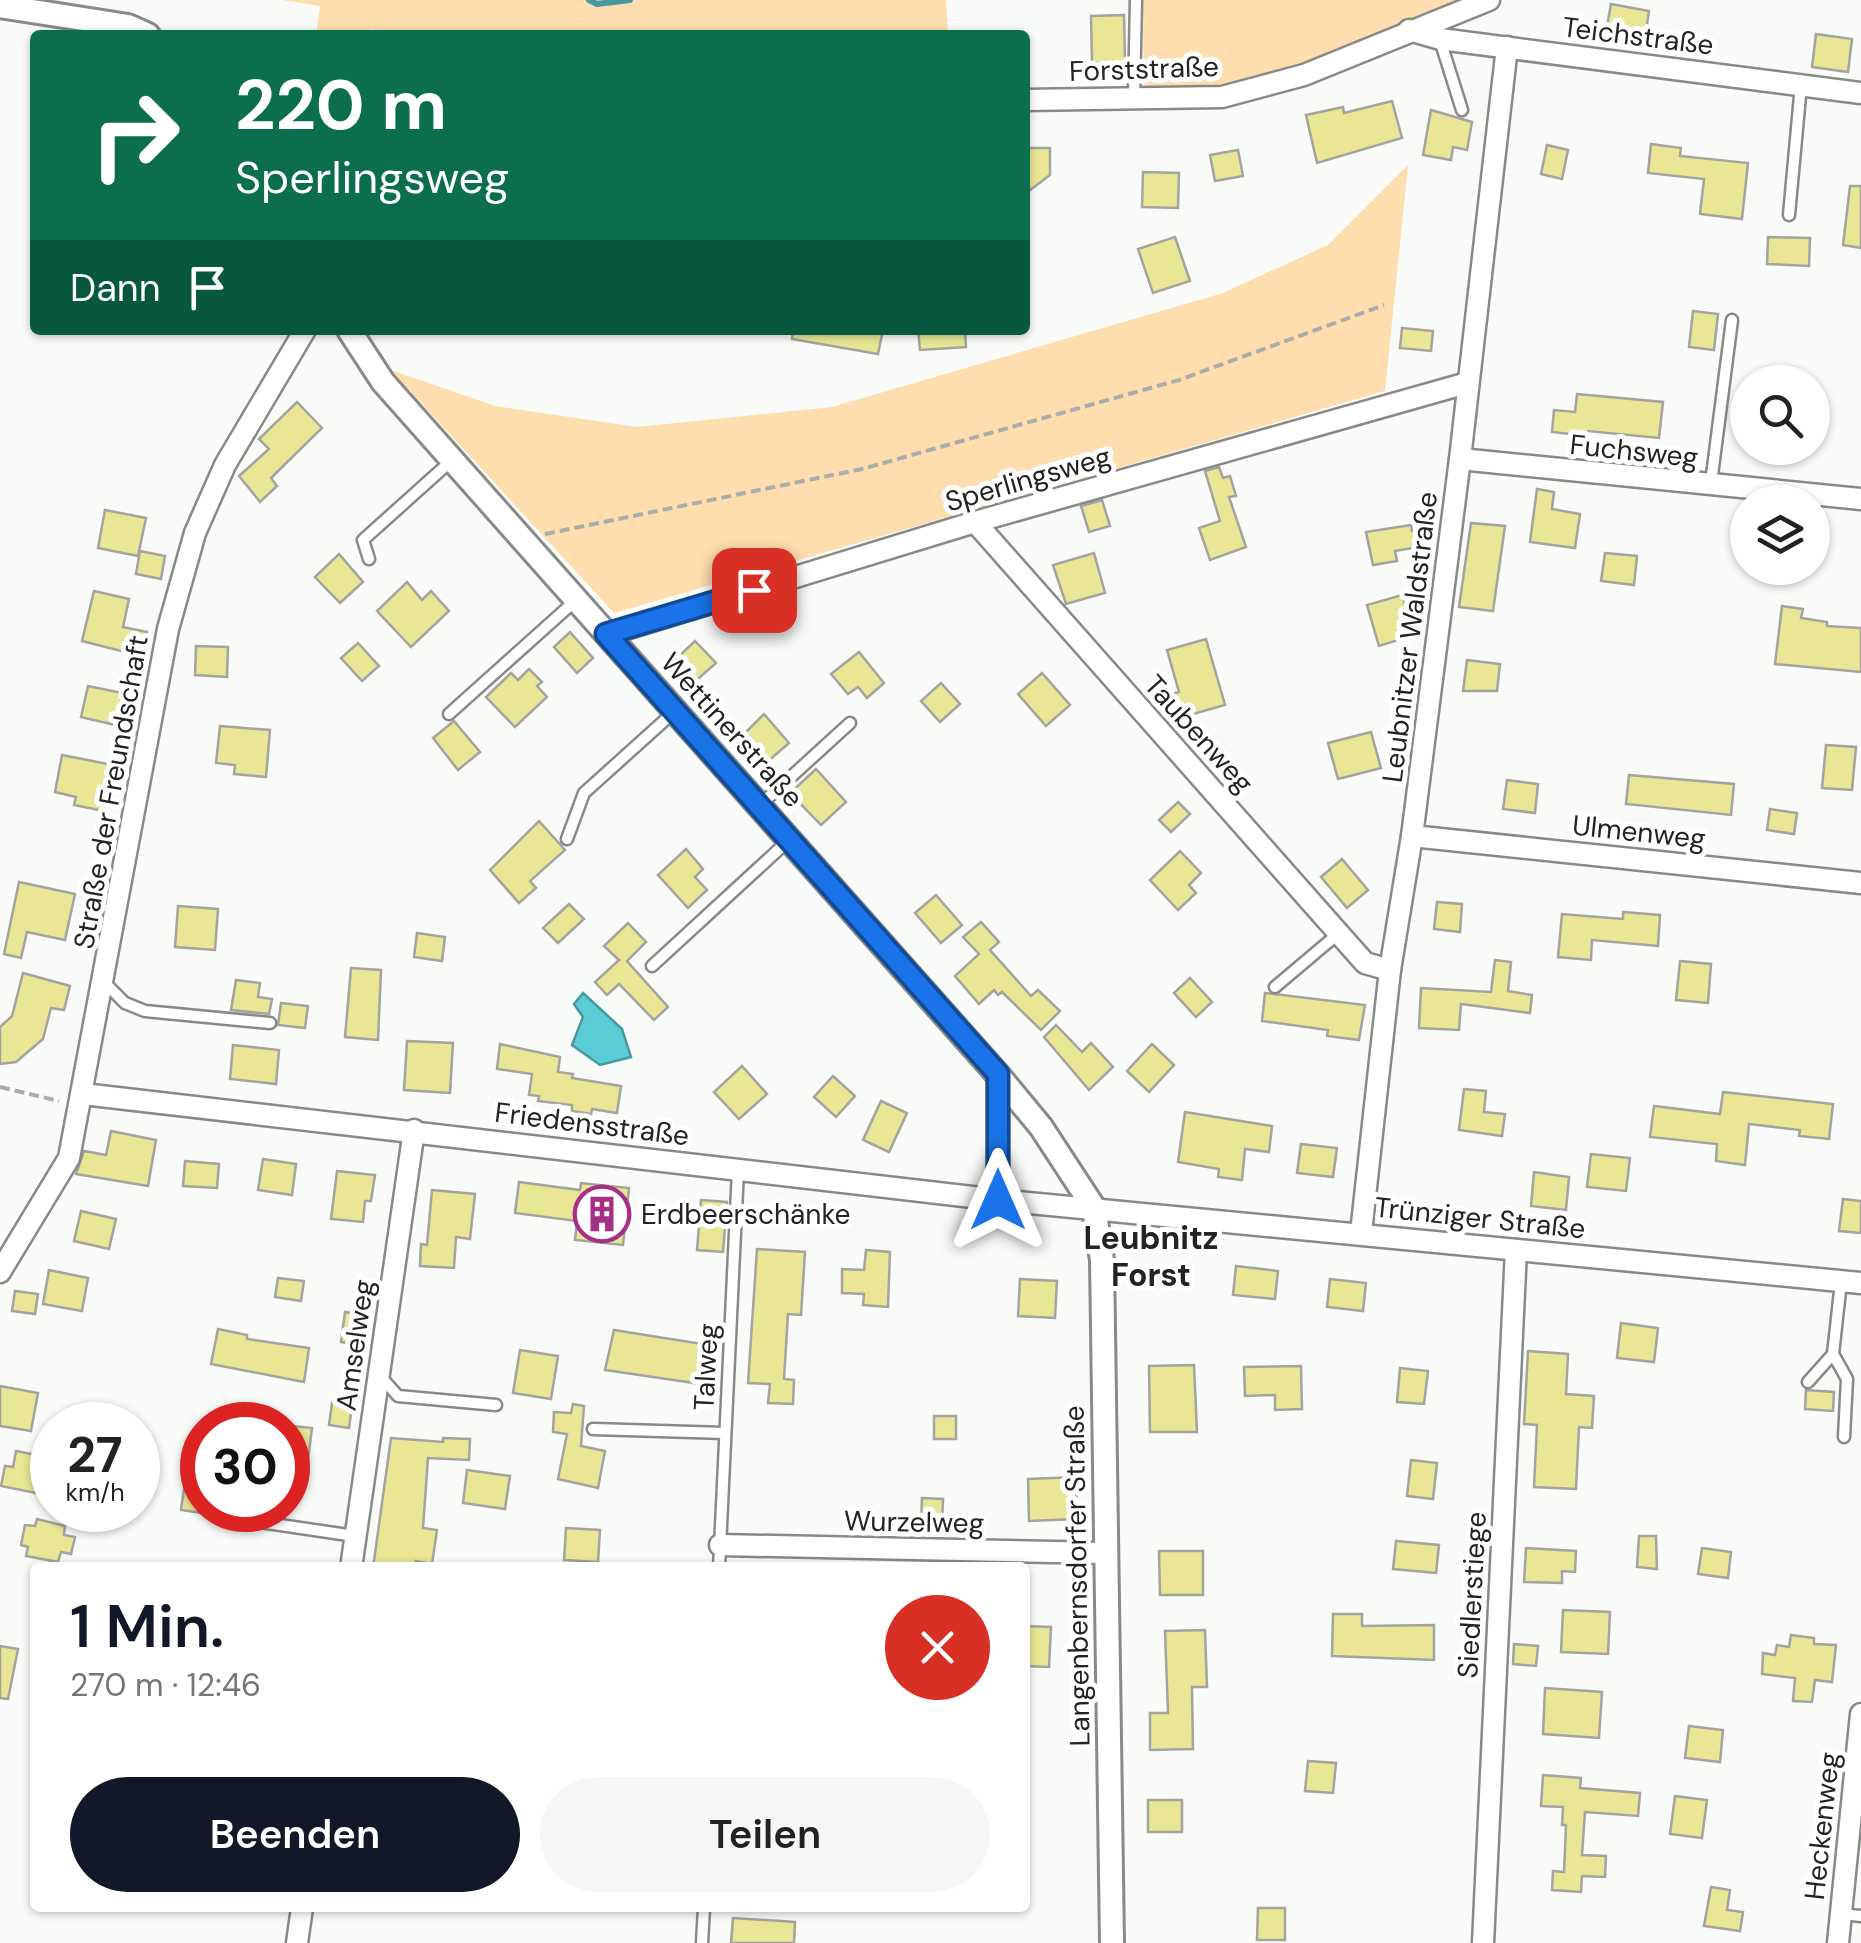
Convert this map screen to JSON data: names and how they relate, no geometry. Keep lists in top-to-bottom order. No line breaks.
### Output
{"streets":{"street":["Teichstraße","Forststraße","Fuchsweg","Sperlingsweg","Leubnitzer Waldstraße","Wettinerstraße","Taubenweg","Straße der Freundschaft","Ulmenweg","Friedensstraße","Trünziger Straße","Amselweg","Wurzelweg","Langenbernsdorfer Straße","Siedlerstiege","Heckenweg"],"lane":["Talweg"]},"crossings":[["Teichstraße","Forststraße"],["Teichstraße","Leubnitzer Waldstraße"],["Fuchsweg","Leubnitzer Waldstraße"],["Sperlingsweg","Leubnitzer Waldstraße"],["Sperlingsweg","Wettinerstraße"],["Sperlingsweg","Taubenweg"],["Leubnitzer Waldstraße","Taubenweg"],["Leubnitzer Waldstraße","Ulmenweg"],["Leubnitzer Waldstraße","Trünziger Straße"],["Wettinerstraße","Friedensstraße"],["Wettinerstraße","Trünziger Straße"],["Wettinerstraße","Langenbernsdorfer Straße"],["Straße der Freundschaft","Friedensstraße"],["Friedensstraße","Trünziger Straße"],["Friedensstraße","Amselweg"],["Friedensstraße","Talweg"],["Friedensstraße","Langenbernsdorfer Straße"],["Trünziger Straße","Langenbernsdorfer Straße"],["Trünziger Straße","Siedlerstiege"],["Talweg","Wurzelweg"],["Wurzelweg","Langenbernsdorfer Straße"]],"districts":["Leubnitz Forst"],"places":{"building":["Erdbeerschänke"]},"page":{"turn":["220 m","Sperlingsweg"],"then":"Dann","speed":"27 km/h","limit":"30","heading":["1 Min.","270 m · 12:46"],"buttons":["Beenden","Teilen"]}}
